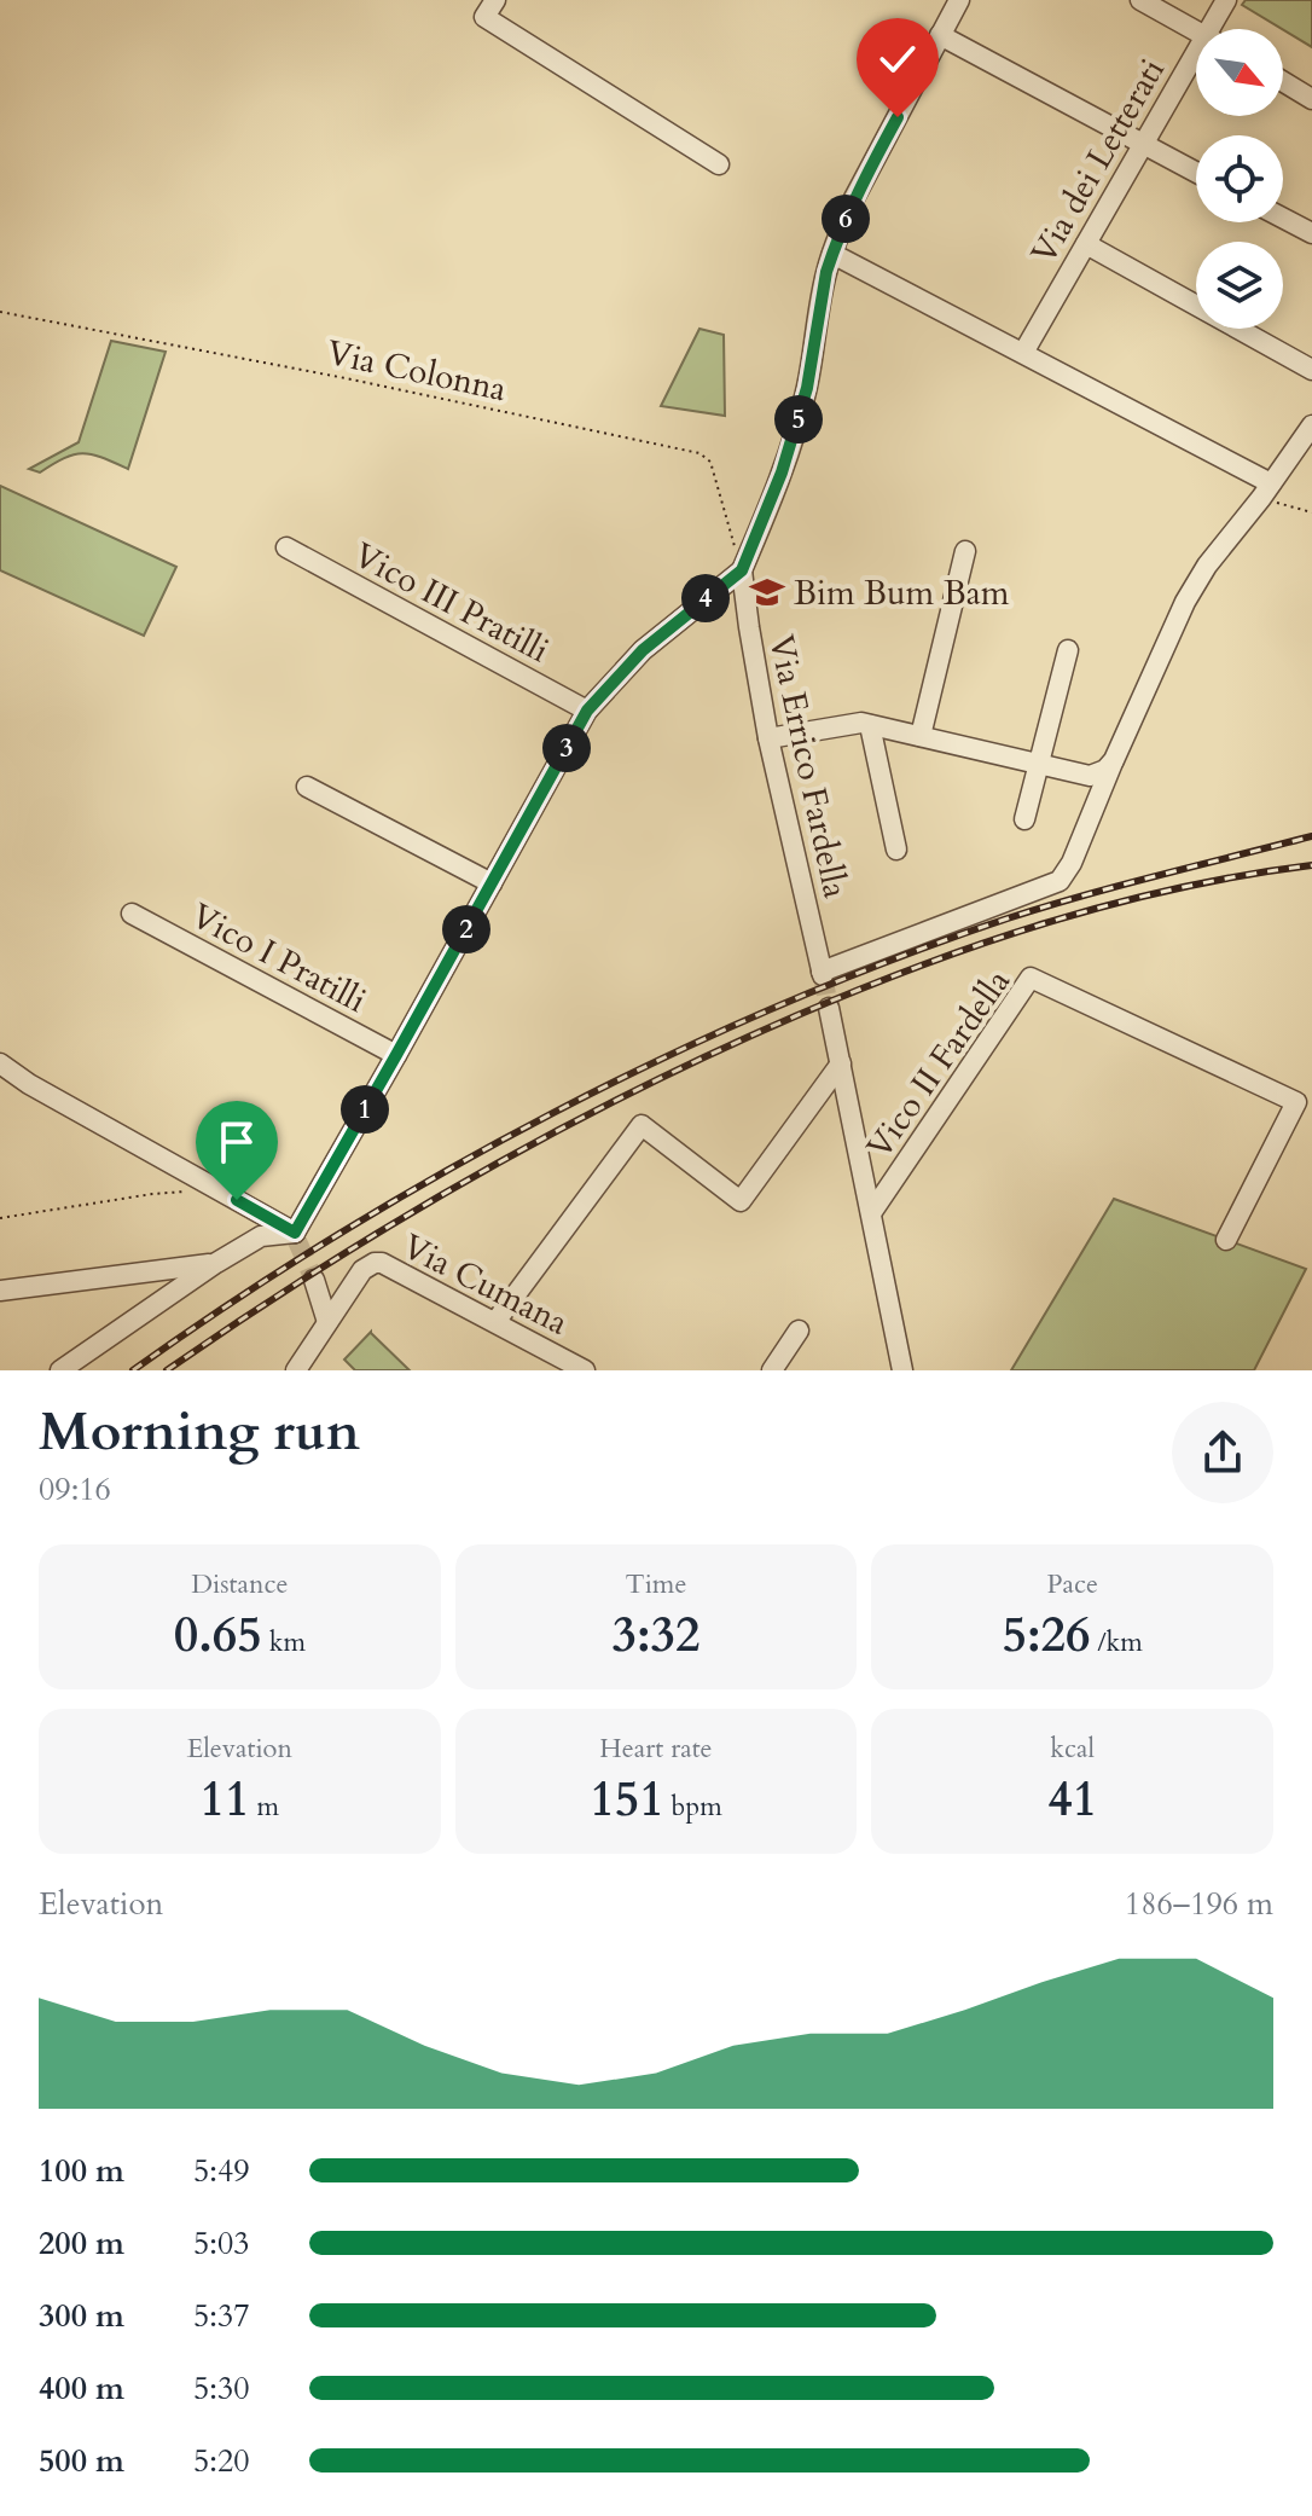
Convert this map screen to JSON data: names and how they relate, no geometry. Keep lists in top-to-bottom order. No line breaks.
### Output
{"streets":{"street":["Via dei Letterati","Vico III Pratilli","Via Errico Fardella","Vico I Pratilli","Vico II Fardella","Via Cumana"],"path":["Via Colonna"]},"crossings":[["Via Colonna","Via Errico Fardella"]],"places":{"school or university":["Bim Bum Bam"]},"north":"bottom right","page":{"pins":["6","5","4","3","2","1"],"heading":["Morning run","09:16"],"stats":[["Distance","0.65 km"],["Time","3:32"],["Pace","5:26 /km"],["Elevation","11 m"],["Heart rate","151 bpm"],["kcal","41"]],"chart":["Elevation","186–196 m"],"list":[{"name":"100 m","note":"5:49"},{"name":"200 m","note":"5:03"},{"name":"300 m","note":"5:37"},{"name":"400 m","note":"5:30"},{"name":"500 m","note":"5:20"}]}}
